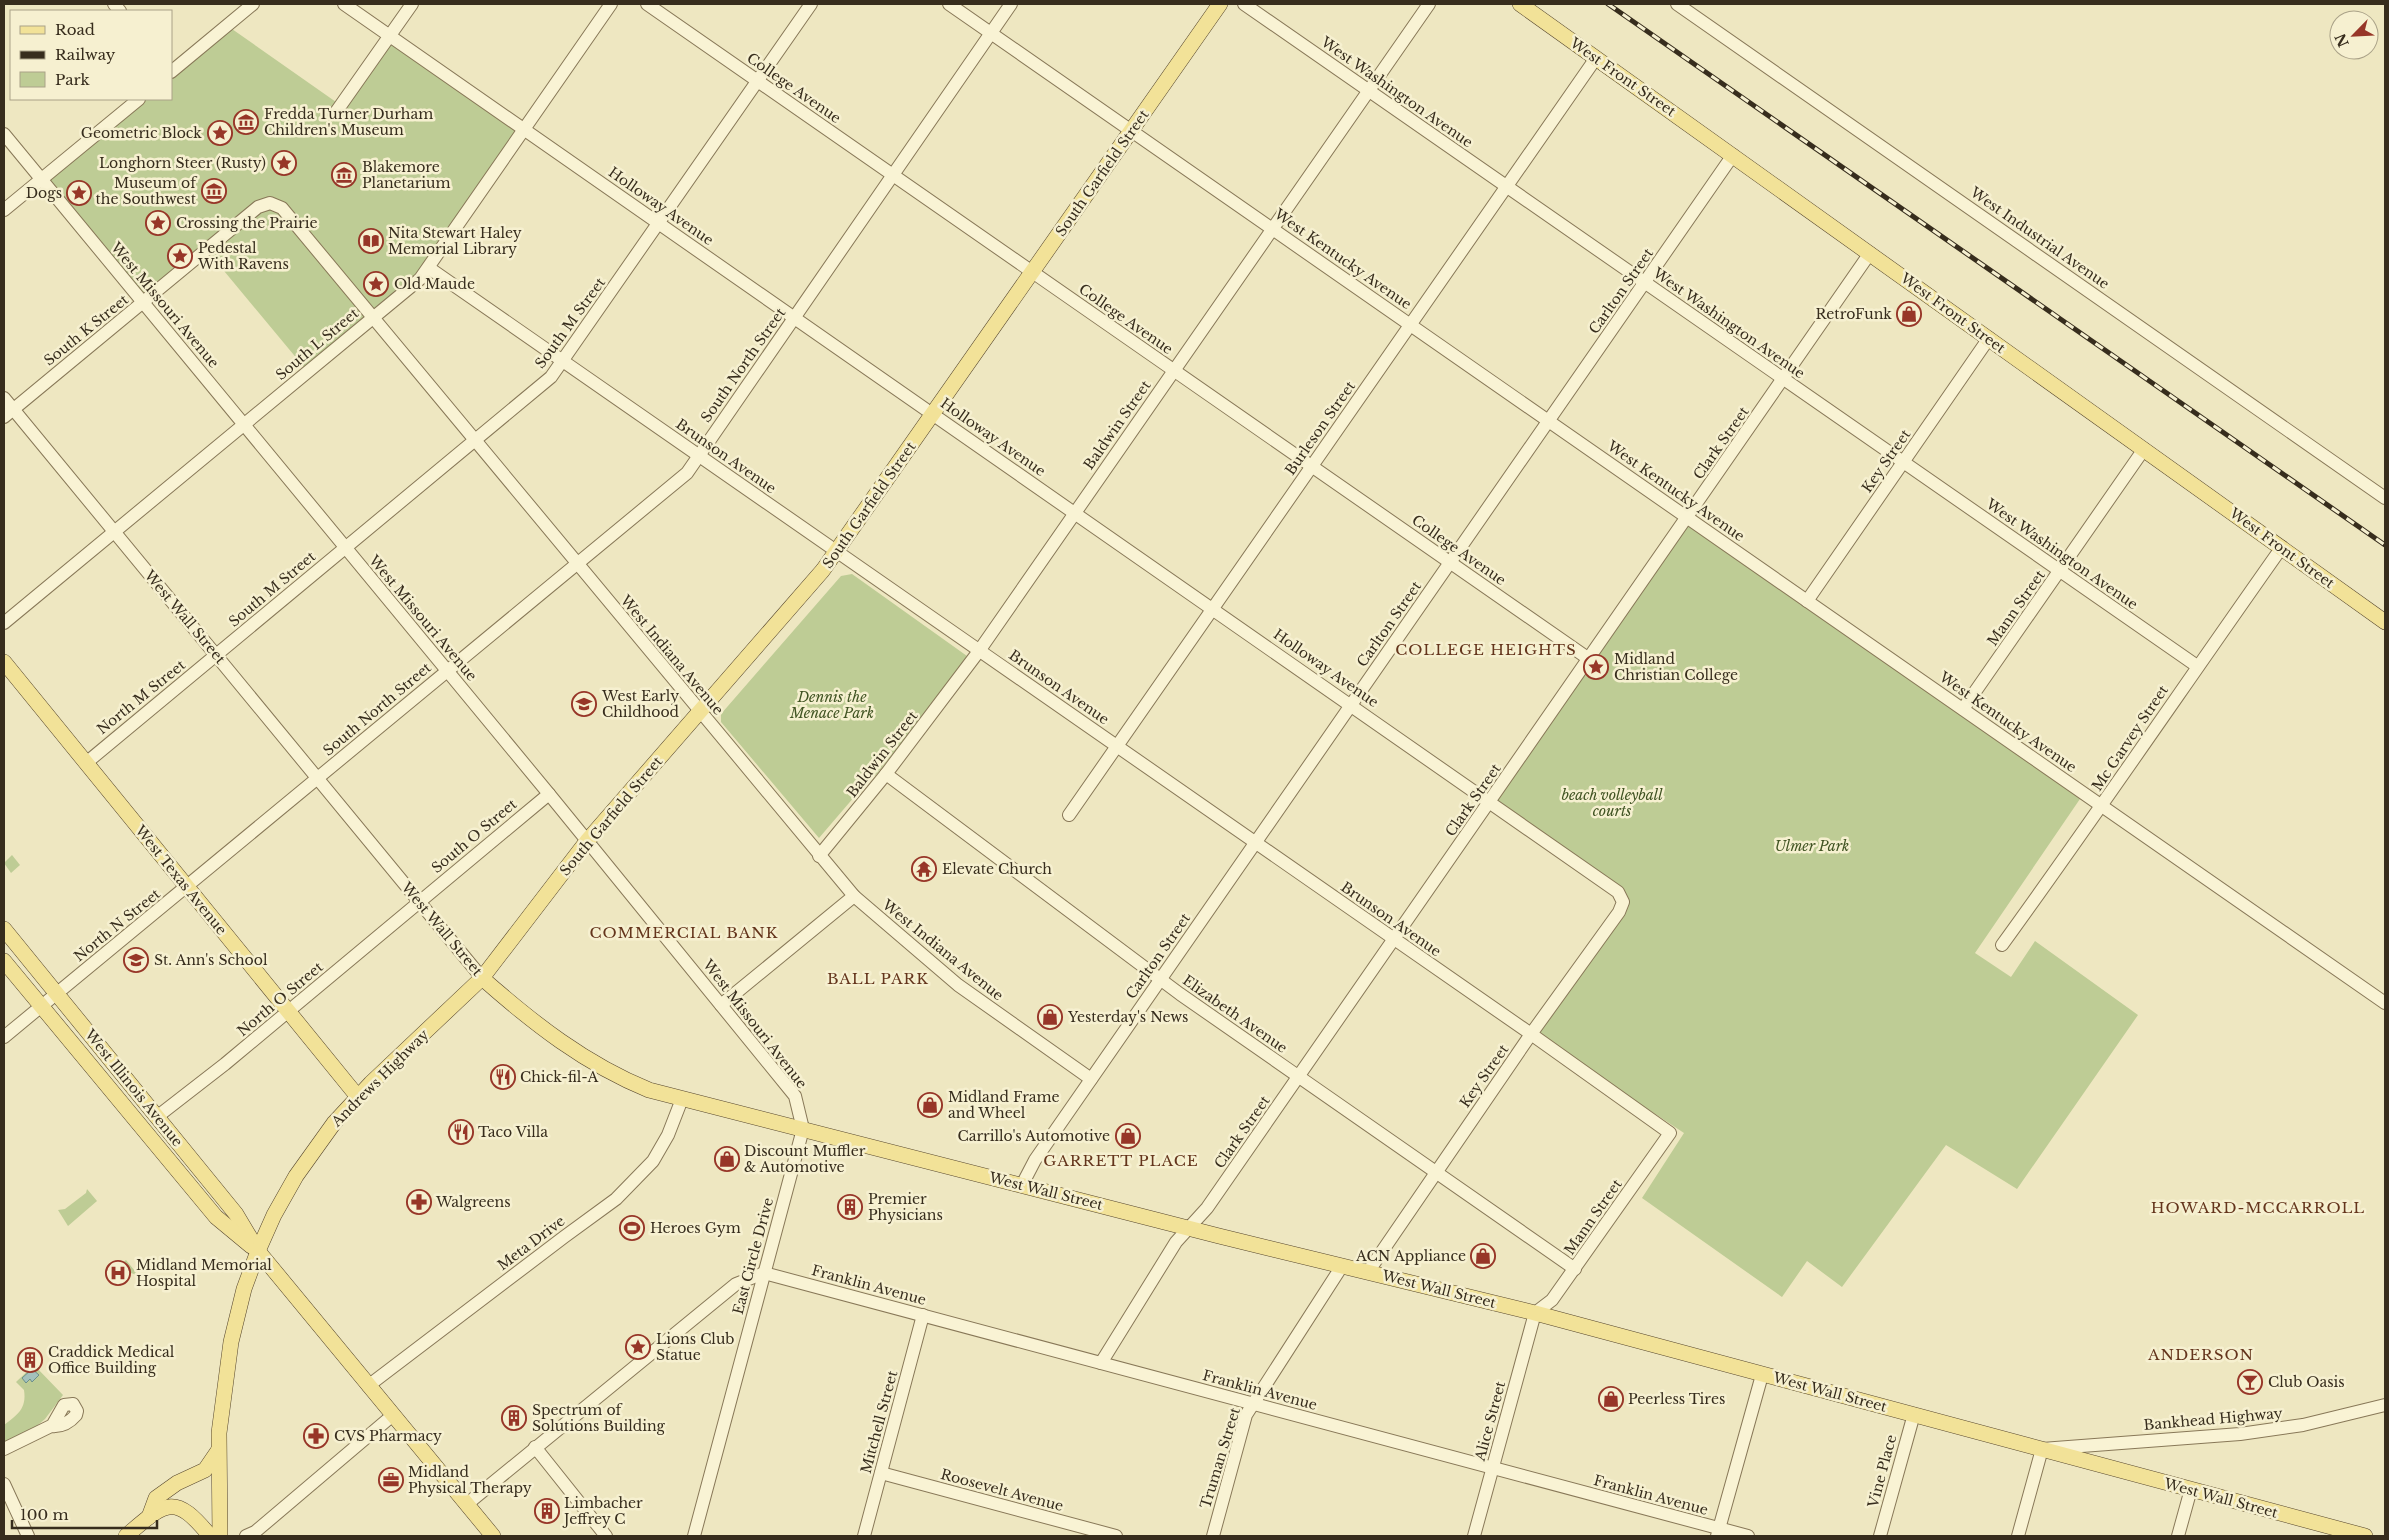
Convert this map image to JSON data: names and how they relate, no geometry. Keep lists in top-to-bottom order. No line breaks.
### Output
{"streets":{"main road":["West Front Street","South Garfield Street","West Wall Street","West Texas Avenue","Andrews Highway","West Illinois Avenue"],"street":["College Avenue","West Washington Avenue","Holloway Avenue","West Industrial Avenue","West Kentucky Avenue","Carlton Street","West Missouri Avenue","South M Street","South K Street","South L Street","South North Street","Baldwin Street","Burleson Street","Clark Street","Brunson Avenue","Key Street","Mann Street","West Indiana Avenue","North M Street","Mc Garvey Street","South O Street","North N Street","North O Street","Elizabeth Avenue","Meta Drive","East Circle Drive","Franklin Avenue","Bankhead Highway","Alice Street","Mitchell Street","Truman Street","Vine Place","Roosevelt Avenue"]},"crossings":[["West Front Street","Carlton Street"],["West Front Street","Burleson Street"],["West Front Street","Clark Street"],["West Front Street","Key Street"],["West Front Street","Mann Street"],["West Front Street","Mc Garvey Street"],["College Avenue","South Garfield Street"],["College Avenue","Carlton Street"],["College Avenue","South M Street"],["College Avenue","South North Street"],["College Avenue","Baldwin Street"],["College Avenue","Burleson Street"],["College Avenue","Clark Street"],["West Washington Avenue","Carlton Street"],["West Washington Avenue","Baldwin Street"],["West Washington Avenue","Burleson Street"],["West Washington Avenue","Clark Street"],["West Washington Avenue","Key Street"],["West Washington Avenue","Mann Street"],["West Washington Avenue","Mc Garvey Street"],["South Garfield Street","Holloway Avenue"],["South Garfield Street","West Kentucky Avenue"],["South Garfield Street","West Missouri Avenue"],["South Garfield Street","Brunson Avenue"],["South Garfield Street","West Wall Street"],["South Garfield Street","West Indiana Avenue"],["South Garfield Street","Andrews Highway"],["Holloway Avenue","Carlton Street"],["Holloway Avenue","South M Street"],["Holloway Avenue","South L Street"],["Holloway Avenue","South North Street"],["Holloway Avenue","Baldwin Street"],["Holloway Avenue","Burleson Street"],["Holloway Avenue","Clark Street"],["Holloway Avenue","Key Street"],["West Kentucky Avenue","Carlton Street"],["West Kentucky Avenue","South North Street"],["West Kentucky Avenue","Baldwin Street"],["West Kentucky Avenue","Burleson Street"],["West Kentucky Avenue","Clark Street"],["West Kentucky Avenue","Key Street"],["West Kentucky Avenue","Mann Street"],["West Kentucky Avenue","Mc Garvey Street"],["Carlton Street","Brunson Avenue"],["Carlton Street","West Wall Street"],["Carlton Street","West Indiana Avenue"],["Carlton Street","Elizabeth Avenue"],["West Missouri Avenue","South M Street"],["West Missouri Avenue","South K Street"],["West Missouri Avenue","South L Street"],["West Missouri Avenue","South North Street"],["West Missouri Avenue","West Wall Street"],["West Missouri Avenue","South O Street"],["West Missouri Avenue","East Circle Drive"],["South M Street","Brunson Avenue"],["South M Street","West Wall Street"],["South M Street","West Indiana Avenue"],["South M Street","North M Street"],["South K Street","West Wall Street"],["South K Street","West Indiana Avenue"],["South L Street","Brunson Avenue"],["South L Street","West Wall Street"],["South L Street","West Indiana Avenue"],["South North Street","Brunson Avenue"],["South North Street","West Wall Street"],["South North Street","West Indiana Avenue"],["South North Street","North N Street"],["Baldwin Street","Brunson Avenue"],["Baldwin Street","West Indiana Avenue"],["Baldwin Street","Elizabeth Avenue"],["Burleson Street","Brunson Avenue"],["Clark Street","Brunson Avenue"],["Clark Street","West Wall Street"],["Clark Street","Elizabeth Avenue"],["Clark Street","Franklin Avenue"],["Brunson Avenue","Key Street"],["Brunson Avenue","Mann Street"],["Key Street","West Wall Street"],["Key Street","Elizabeth Avenue"],["Mann Street","West Wall Street"],["Mann Street","Elizabeth Avenue"],["Mann Street","Alice Street"],["West Wall Street","North M Street"],["West Wall Street","South O Street"],["West Wall Street","North N Street"],["West Wall Street","North O Street"],["West Wall Street","Andrews Highway"],["West Wall Street","Meta Drive"],["West Wall Street","East Circle Drive"],["West Wall Street","Bankhead Highway"],["West Wall Street","Alice Street"],["West Wall Street","Truman Street"],["West Wall Street","Vine Place"],["North M Street","West Texas Avenue"],["South O Street","North O Street"],["West Texas Avenue","North N Street"],["West Texas Avenue","North O Street"],["West Texas Avenue","Andrews Highway"],["North N Street","West Illinois Avenue"],["North O Street","West Illinois Avenue"],["Andrews Highway","West Illinois Avenue"],["West Illinois Avenue","Meta Drive"],["East Circle Drive","Franklin Avenue"],["Franklin Avenue","Alice Street"],["Franklin Avenue","Mitchell Street"],["Franklin Avenue","Truman Street"],["Mitchell Street","Roosevelt Avenue"]],"districts":["COLLEGE HEIGHTS","COMMERCIAL BANK","BALL PARK","GARRETT PLACE","HOWARD-MCCARROLL","ANDERSON"],"parks":["Dennis the Menace Park","beach volleyball courts","Ulmer Park"],"places":{"museum":["Fredda Turner Durham Children's Museum","Blakemore Planetarium","Museum of the Southwest"],"place":["Geometric Block","Longhorn Steer (Rusty)","Dogs","Crossing the Prairie","Pedestal With Ravens","Old Maude","Midland Christian College","Lions Club Statue"],"library":["Nita Stewart Haley Memorial Library"],"shop":["RetroFunk","Yesterday's News","Midland Frame and Wheel","Carrillo's Automotive","Discount Muffler & Automotive","ACN Appliance","Peerless Tires"],"school or university":["West Early Childhood","St. Ann's School"],"temple":["Elevate Church"],"restaurant":["Chick-fil-A","Taco Villa"],"pharmacy":["Walgreens","CVS Pharmacy"],"building":["Premier Physicians","Craddick Medical Office Building","Spectrum of Solutions Building","Limbacher Jeffrey C"],"sports":["Heroes Gym"],"hospital":["Midland Memorial Hospital"],"bar":["Club Oasis"],"office":["Midland Physical Therapy"]},"legend":["Road","Railway","Park"],"scale_bar":"100 m","north":"bottom left"}
